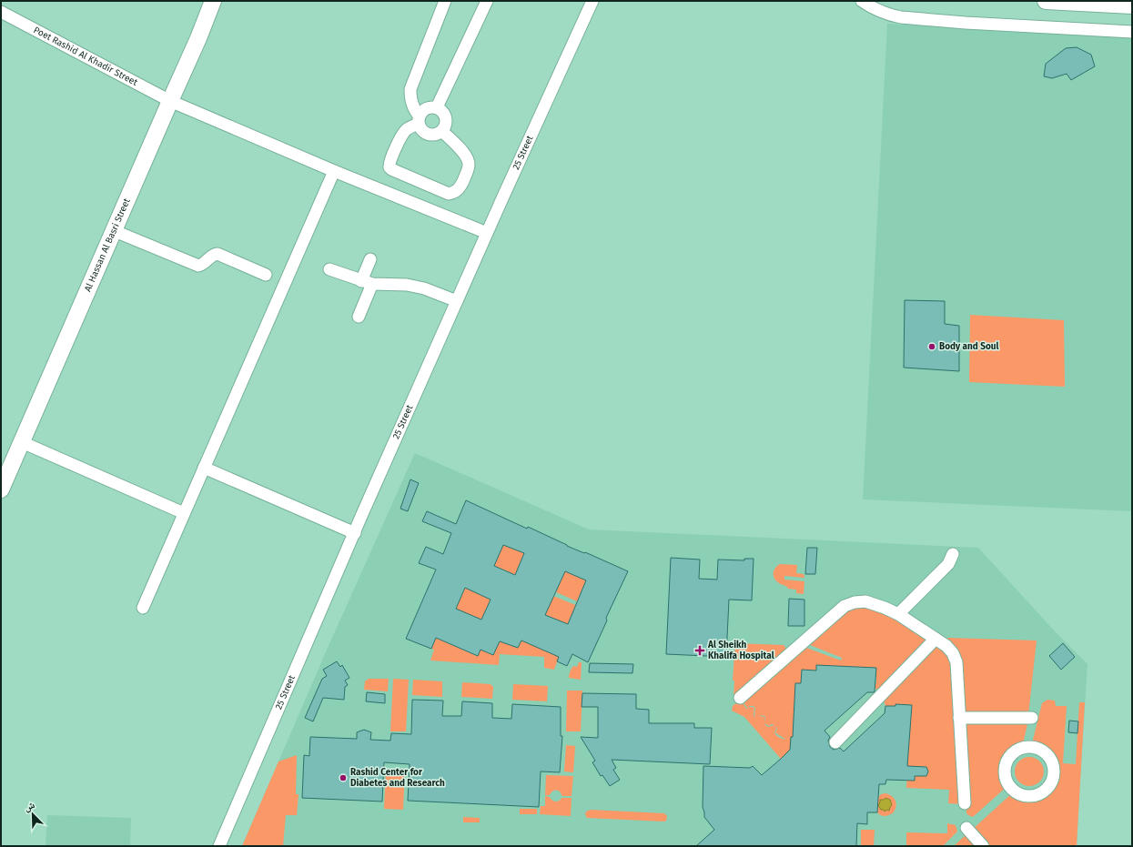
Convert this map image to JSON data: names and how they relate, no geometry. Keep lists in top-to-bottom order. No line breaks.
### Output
{"streets":{"street":["Poet Rashid Al Khadir Street","25 Street","Al Hassan Al Basri Street"]},"crossings":[["Poet Rashid Al Khadir Street","25 Street"],["Poet Rashid Al Khadir Street","Al Hassan Al Basri Street"]],"places":{"other":["Body and Soul","Rashid Center for Diabetes and Research"],"health":["Al Sheikh Khalifa Hospital"]},"north":"top left"}
